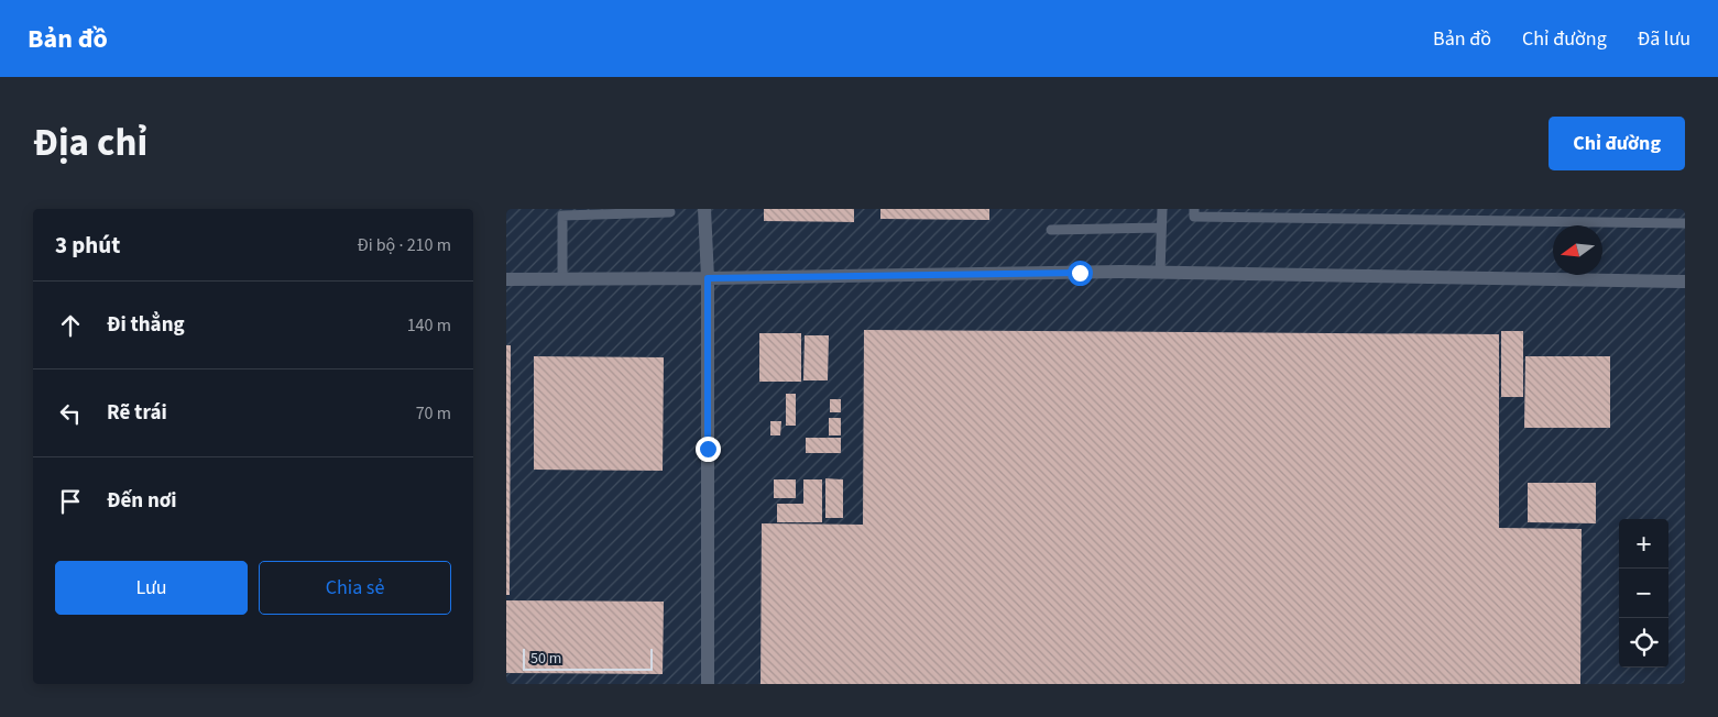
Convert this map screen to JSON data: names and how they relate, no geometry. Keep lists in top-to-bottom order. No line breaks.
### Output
{"scale_bar":"50 m","north":"left","page":{"header":"Bản đồ","nav":["Bản đồ","Chỉ đường","Đã lưu"],"title":"Địa chỉ","buttons":["Chỉ đường",["Lưu","Chia sẻ"]],"heading":["3 phút","Đi bộ · 210 m"],"list":[["Đi thẳng","140 m"],["Rẽ trái","70 m"],"Đến nơi"],"map_buttons":["+","−"],"scale":"50 m"}}
